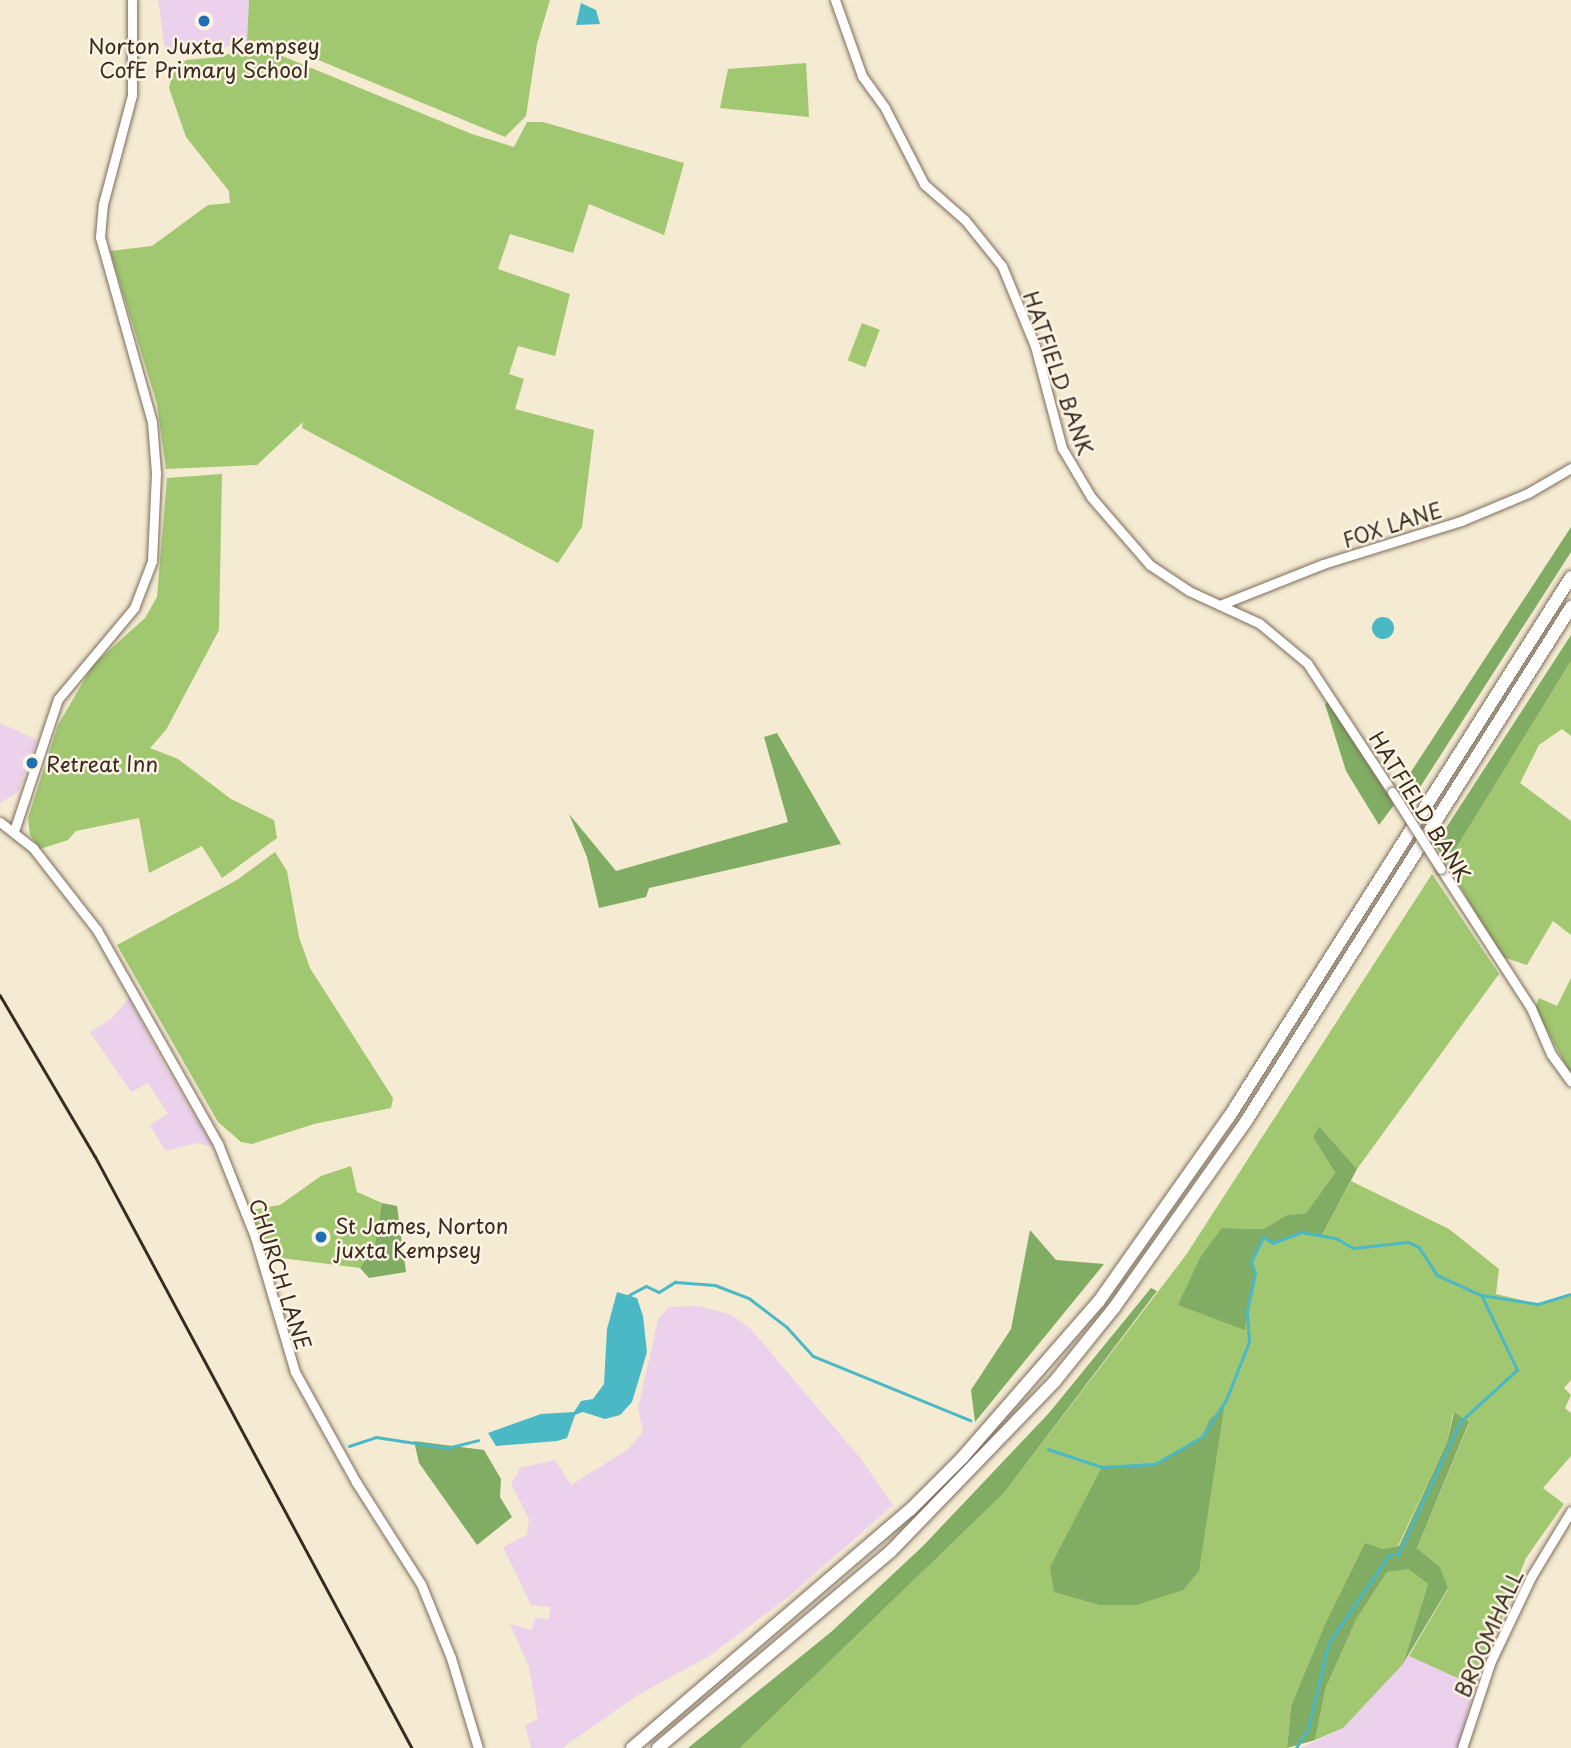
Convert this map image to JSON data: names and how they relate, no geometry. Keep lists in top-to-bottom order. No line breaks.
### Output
{"streets":{"street":["HATFIELD BANK","FOX LANE","CHURCH LANE","BROOMHALL"]},"crossings":[["HATFIELD BANK","FOX LANE"]],"places":["Norton Juxta Kempsey CofE Primary School","Retreat Inn","St James, Norton juxta Kempsey"]}
